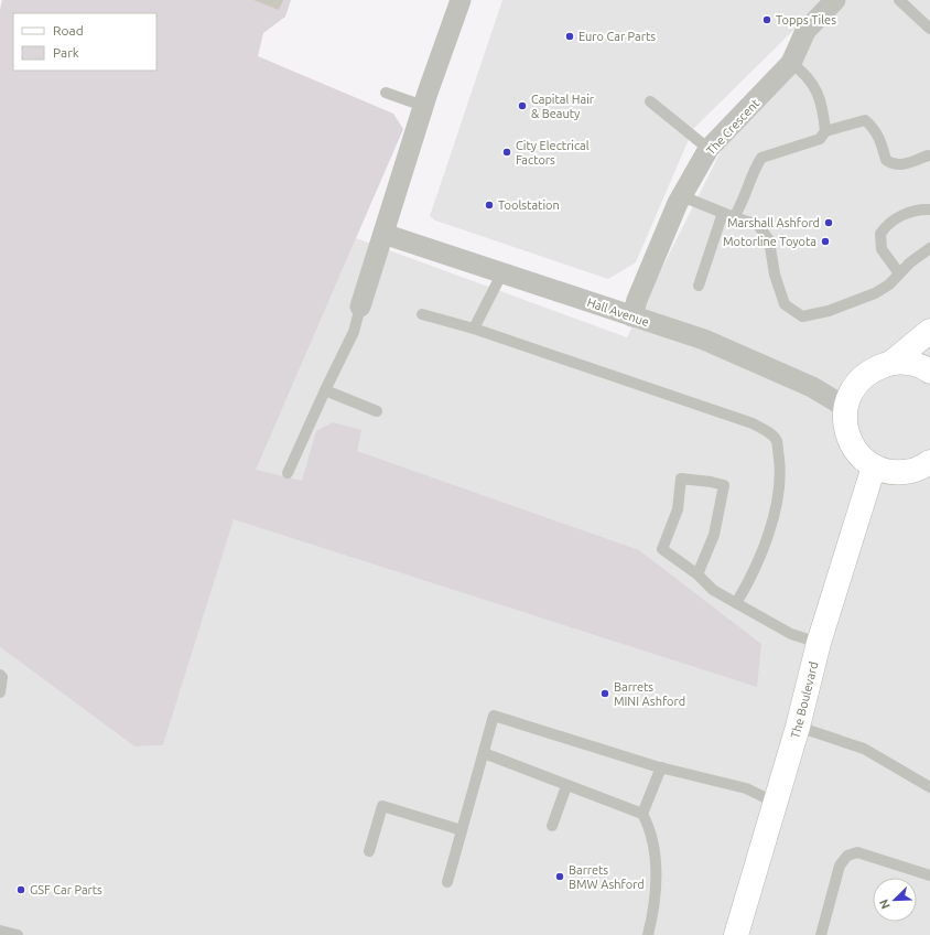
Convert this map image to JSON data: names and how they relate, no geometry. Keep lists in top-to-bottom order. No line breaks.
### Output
{"streets":{"street":["The Crescent","Hall Avenue","The Boulevard"]},"crossings":[["The Crescent","Hall Avenue"]],"places":["Topps Tiles","Euro Car Parts","Capital Hair & Beauty","City Electrical Factors","Toolstation","Marshall Ashford","Motorline Toyota","Barrets MINI Ashford","Barrets BMW Ashford","GSF Car Parts"],"legend":["Road","Park"],"north":"bottom left"}
